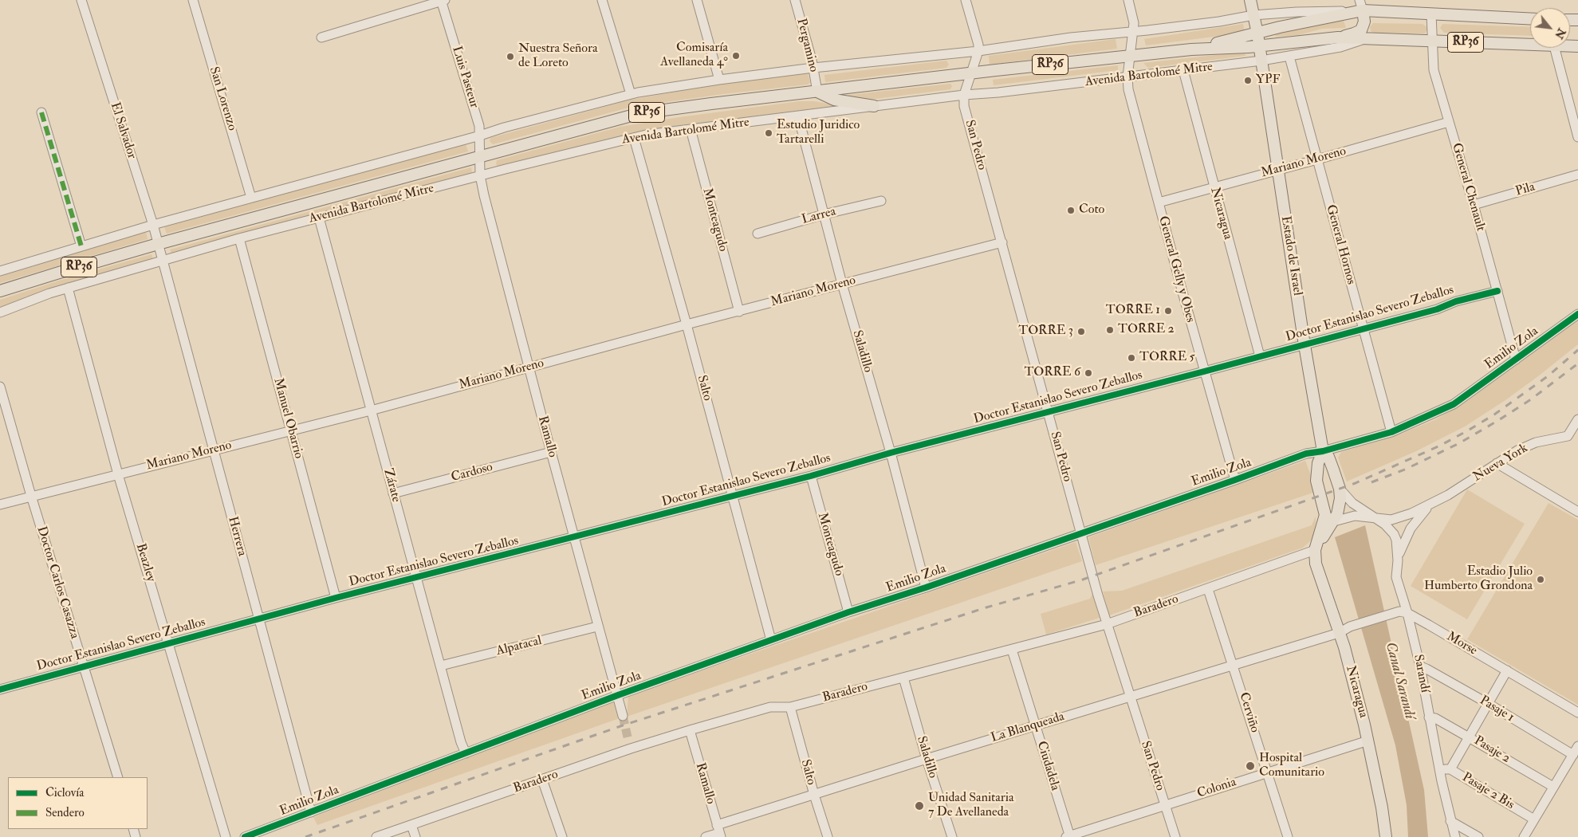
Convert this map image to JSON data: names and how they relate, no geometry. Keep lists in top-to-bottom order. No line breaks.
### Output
{"streets":{"main road":["RP36","Avenida Bartolomé Mitre","Nicaragua","Estado de Israel"],"street":["Pergamino","Luis Pasteur","San Lorenzo","El Salvador","San Pedro","Mariano Moreno","General Chenault","Pila","Larrea","Monteagudo","General Hornos","General Gelly y Obes","Doctor Estanislao Severo Zeballos","Emilio Zola","Saladillo","Salto","Manuel Obarrio","Ramallo","Nueva York","Cardoso","Zárate","Herrera","Beazley","Doctor Carlos Casazza","Baradero","Morse","Alpatacal","Sarandí","Pasaje 1","Cerviño","La Blanqueada","Pasaje 2","Ciudadela","Colonia","Pasaje 2 Bis"]},"crossings":[["Pergamino","Avenida Bartolomé Mitre"],["Avenida Bartolomé Mitre","Luis Pasteur"],["Avenida Bartolomé Mitre","San Lorenzo"],["Avenida Bartolomé Mitre","El Salvador"],["Avenida Bartolomé Mitre","San Pedro"],["Avenida Bartolomé Mitre","General Chenault"],["Avenida Bartolomé Mitre","Nicaragua"],["Avenida Bartolomé Mitre","Monteagudo"],["Avenida Bartolomé Mitre","General Hornos"],["Avenida Bartolomé Mitre","Estado de Israel"],["Avenida Bartolomé Mitre","General Gelly y Obes"],["Avenida Bartolomé Mitre","Saladillo"],["Avenida Bartolomé Mitre","Salto"],["Avenida Bartolomé Mitre","Manuel Obarrio"],["Avenida Bartolomé Mitre","Ramallo"],["Avenida Bartolomé Mitre","Zárate"],["Avenida Bartolomé Mitre","Herrera"],["Avenida Bartolomé Mitre","Beazley"],["Luis Pasteur","Ramallo"],["El Salvador","Herrera"],["San Pedro","Mariano Moreno"],["San Pedro","Doctor Estanislao Severo Zeballos"],["San Pedro","Emilio Zola"],["San Pedro","Baradero"],["San Pedro","La Blanqueada"],["San Pedro","Colonia"],["Mariano Moreno","General Chenault"],["Mariano Moreno","Nicaragua"],["Mariano Moreno","Monteagudo"],["Mariano Moreno","General Hornos"],["Mariano Moreno","Estado de Israel"],["Mariano Moreno","General Gelly y Obes"],["Mariano Moreno","Saladillo"],["Mariano Moreno","Salto"],["Mariano Moreno","Manuel Obarrio"],["Mariano Moreno","Ramallo"],["Mariano Moreno","Zárate"],["Mariano Moreno","Herrera"],["Mariano Moreno","Beazley"],["Mariano Moreno","Doctor Carlos Casazza"],["General Chenault","Pila"],["General Chenault","Doctor Estanislao Severo Zeballos"],["General Chenault","Emilio Zola"],["Nicaragua","Estado de Israel"],["Nicaragua","Doctor Estanislao Severo Zeballos"],["Nicaragua","Baradero"],["Nicaragua","Morse"],["Nicaragua","La Blanqueada"],["Nicaragua","Colonia"],["Larrea","Saladillo"],["Monteagudo","Doctor Estanislao Severo Zeballos"],["Monteagudo","Emilio Zola"],["General Hornos","Doctor Estanislao Severo Zeballos"],["General Hornos","Emilio Zola"],["Estado de Israel","Doctor Estanislao Severo Zeballos"],["Estado de Israel","Emilio Zola"],["Estado de Israel","Nueva York"],["Estado de Israel","Baradero"],["General Gelly y Obes","Doctor Estanislao Severo Zeballos"],["General Gelly y Obes","Emilio Zola"],["Doctor Estanislao Severo Zeballos","Saladillo"],["Doctor Estanislao Severo Zeballos","Salto"],["Doctor Estanislao Severo Zeballos","Manuel Obarrio"],["Doctor Estanislao Severo Zeballos","Ramallo"],["Doctor Estanislao Severo Zeballos","Zárate"],["Doctor Estanislao Severo Zeballos","Herrera"],["Doctor Estanislao Severo Zeballos","Beazley"],["Doctor Estanislao Severo Zeballos","Doctor Carlos Casazza"],["Emilio Zola","Saladillo"],["Emilio Zola","Salto"],["Emilio Zola","Ramallo"],["Emilio Zola","Zárate"],["Emilio Zola","Herrera"],["Saladillo","Baradero"],["Saladillo","La Blanqueada"],["Salto","Baradero"],["Salto","La Blanqueada"],["Ramallo","Cardoso"],["Ramallo","Baradero"],["Ramallo","Alpatacal"],["Ramallo","La Blanqueada"],["Nueva York","Sarandí"],["Cardoso","Zárate"],["Zárate","Alpatacal"],["Baradero","Cerviño"],["Baradero","Ciudadela"],["Morse","Sarandí"],["Morse","La Blanqueada"],["Sarandí","Pasaje 1"],["Sarandí","Pasaje 2"],["Sarandí","Pasaje 2 Bis"],["Cerviño","La Blanqueada"],["Cerviño","Colonia"],["La Blanqueada","Ciudadela"],["Ciudadela","Colonia"]],"water":["Canal Sarandí"],"places":["Comisaría Avellaneda 4°","Nuestra Señora de Loreto","YPF","Estudio Juridico Tartarelli","Coto","TORRE 1","TORRE 2","TORRE 3","TORRE 5","TORRE 6","Estadio Julio Humberto Grondona","Hospital Comunitario","Unidad Sanitaria 7 De Avellaneda"],"legend":["Ciclovía","Sendero"],"north":"bottom right"}
